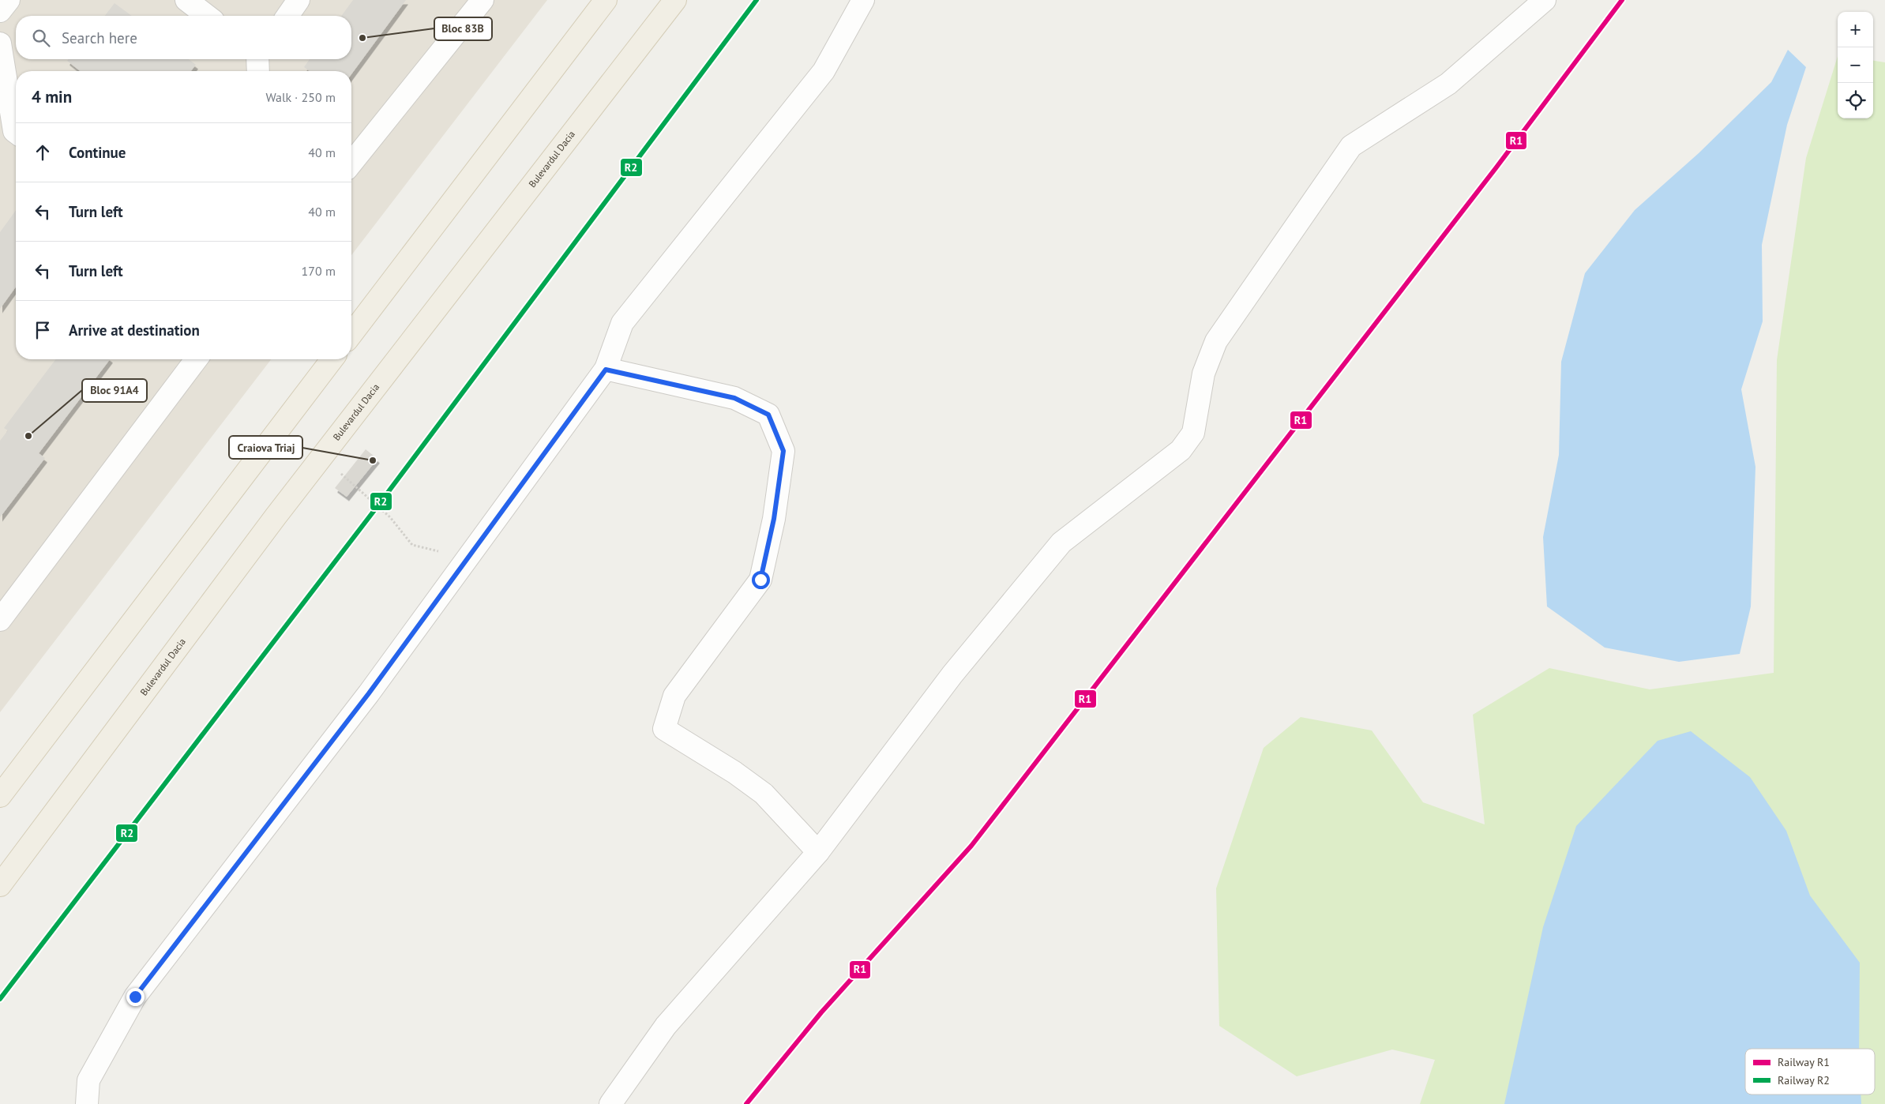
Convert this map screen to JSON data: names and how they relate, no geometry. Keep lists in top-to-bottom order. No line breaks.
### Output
{"streets":{"main road":["Bulevardul Dacia"]},"places":["Bloc 83B","Bloc 91A4","Craiova Triaj"],"lines":["rail line R1","rail line R2"],"legend":["Railway R1","Railway R2"],"page":{"map_buttons":["+","−"],"search":"Search here","heading":["4 min","Walk · 250 m"],"list":[["Continue","40 m"],["Turn left","40 m"],["Turn left","170 m"],"Arrive at destination"]}}
